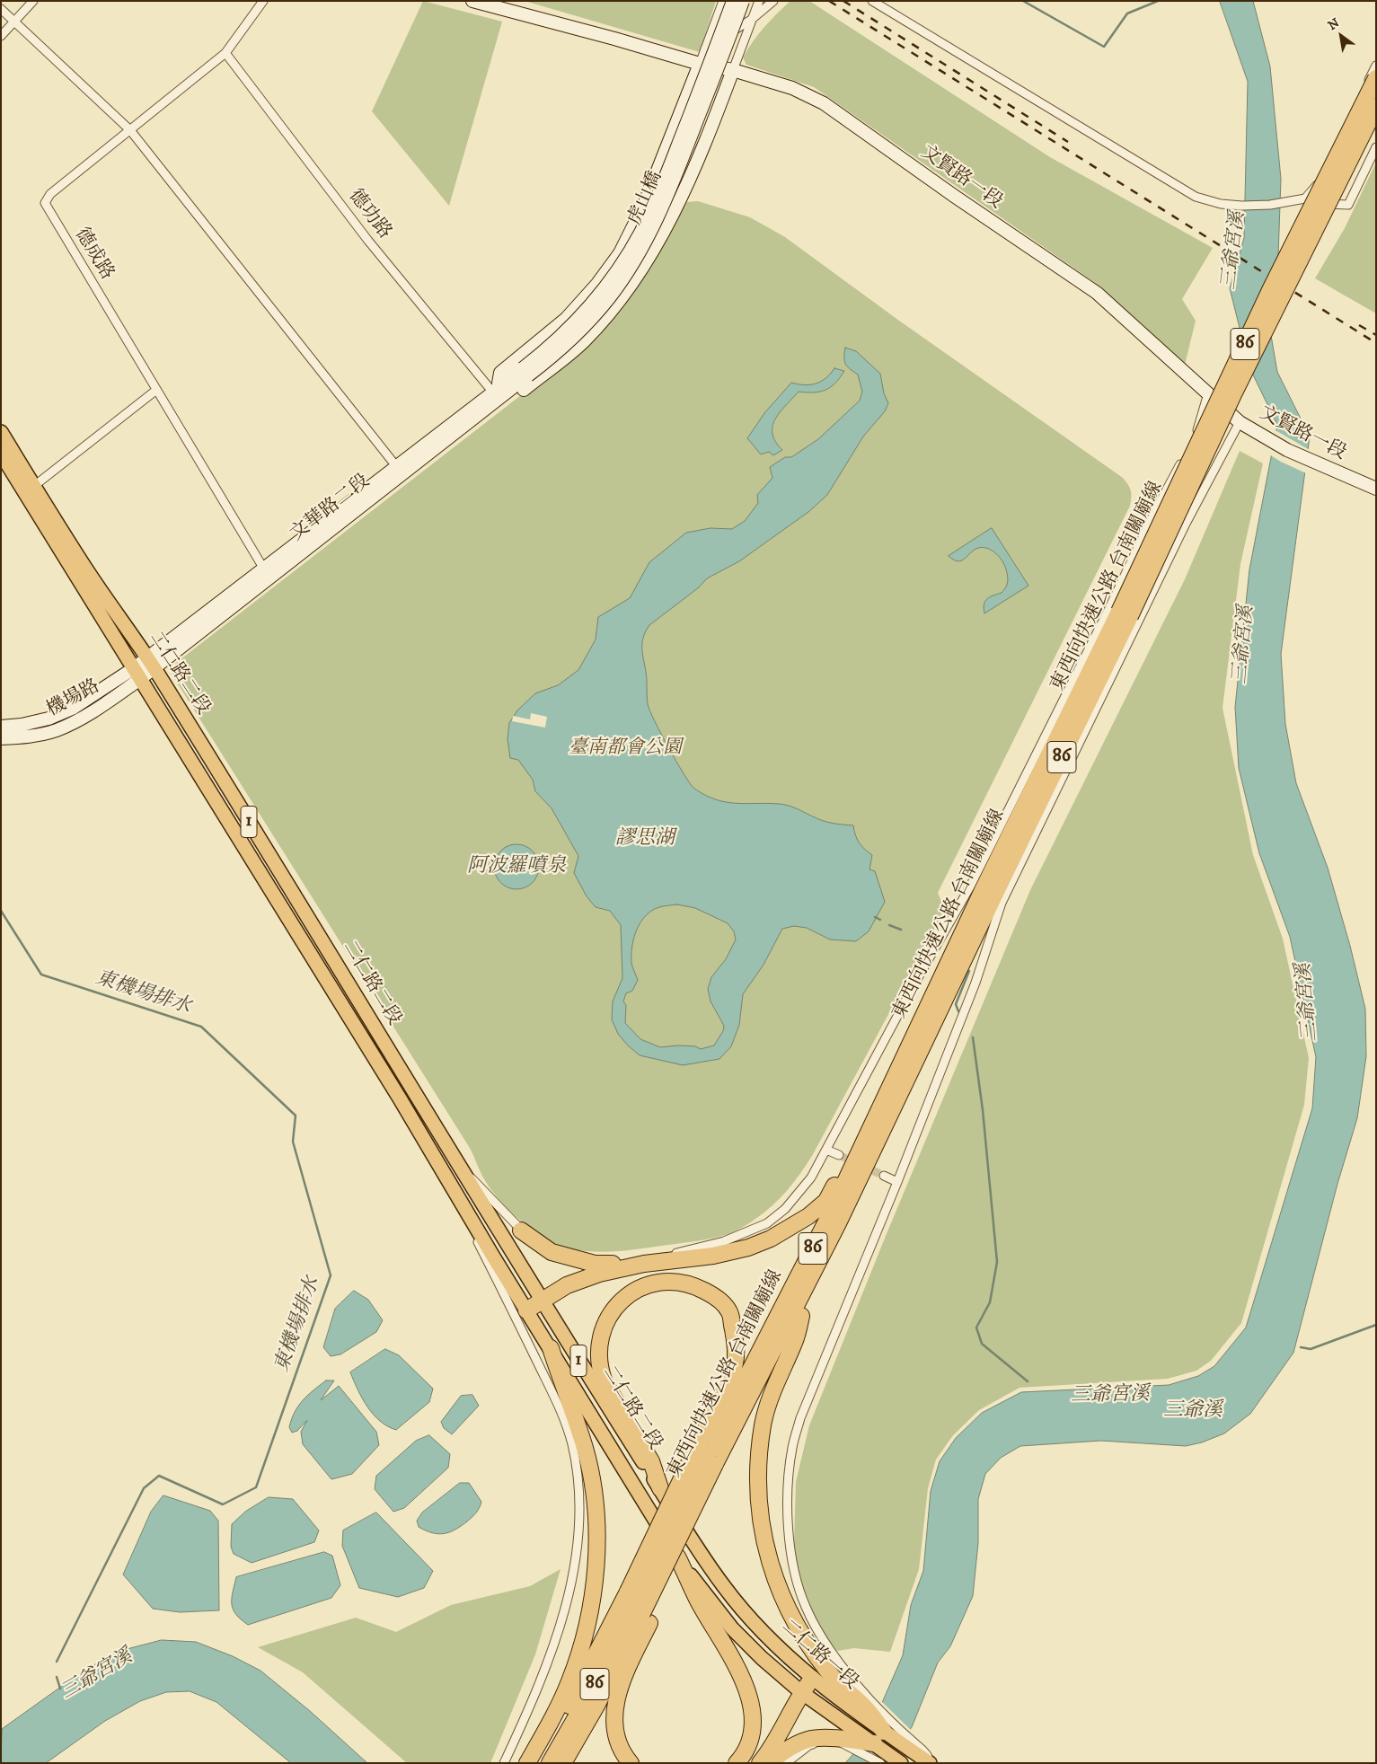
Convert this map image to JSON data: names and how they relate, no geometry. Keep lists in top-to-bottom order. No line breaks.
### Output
{"streets":{"highway":["86","東西向快速公路 台南關廟線"],"main road":["二仁路二段","1","二仁路一段"],"street":["文賢路一段","虎山橋","德功路","德成路","文華路二段","機場路"]},"crossings":[["虎山橋","文華路二段"],["德功路","德成路"],["德功路","文華路二段"],["德成路","文華路二段"],["文華路二段","二仁路二段"],["文華路二段","機場路"],["二仁路二段","機場路"],["二仁路二段","二仁路一段"]],"water":["三爺宮溪","謬思湖","阿波羅噴泉","東機場排水","三爺溪"],"parks":["臺南都會公園"],"north":"top left"}
